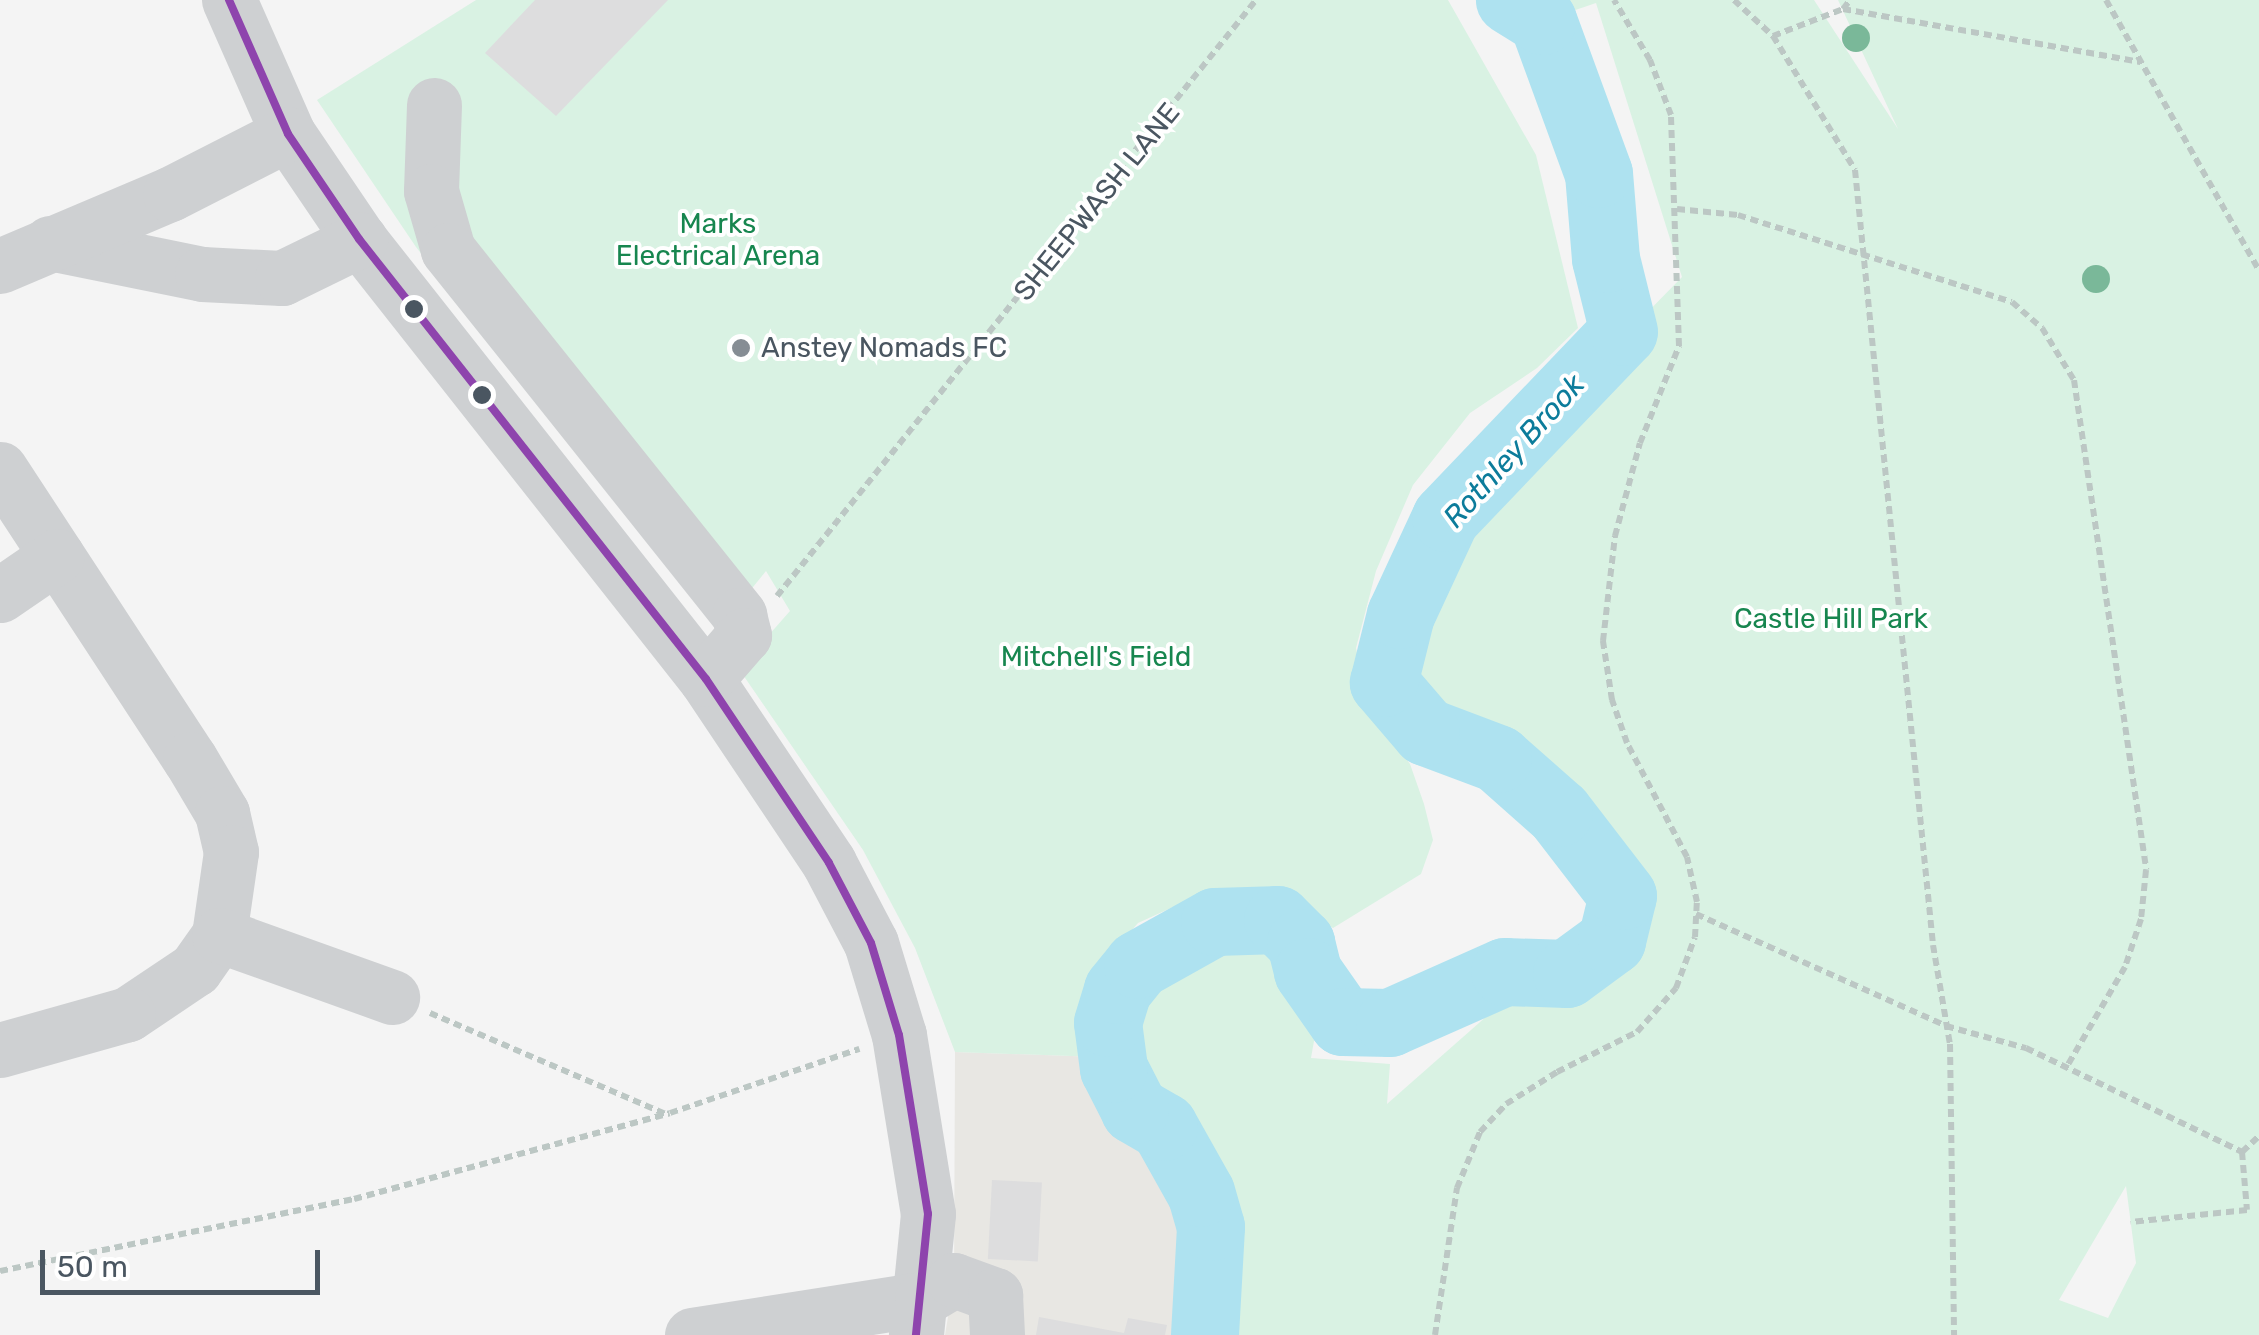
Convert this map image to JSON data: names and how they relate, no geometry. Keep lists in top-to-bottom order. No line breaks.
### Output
{"streets":{"path":["SHEEPWASH LANE"]},"water":["Rothley Brook"],"parks":["Marks Electrical Arena","Castle Hill Park","Mitchell's Field"],"places":["Anstey Nomads FC"],"scale_bar":"50 m"}
